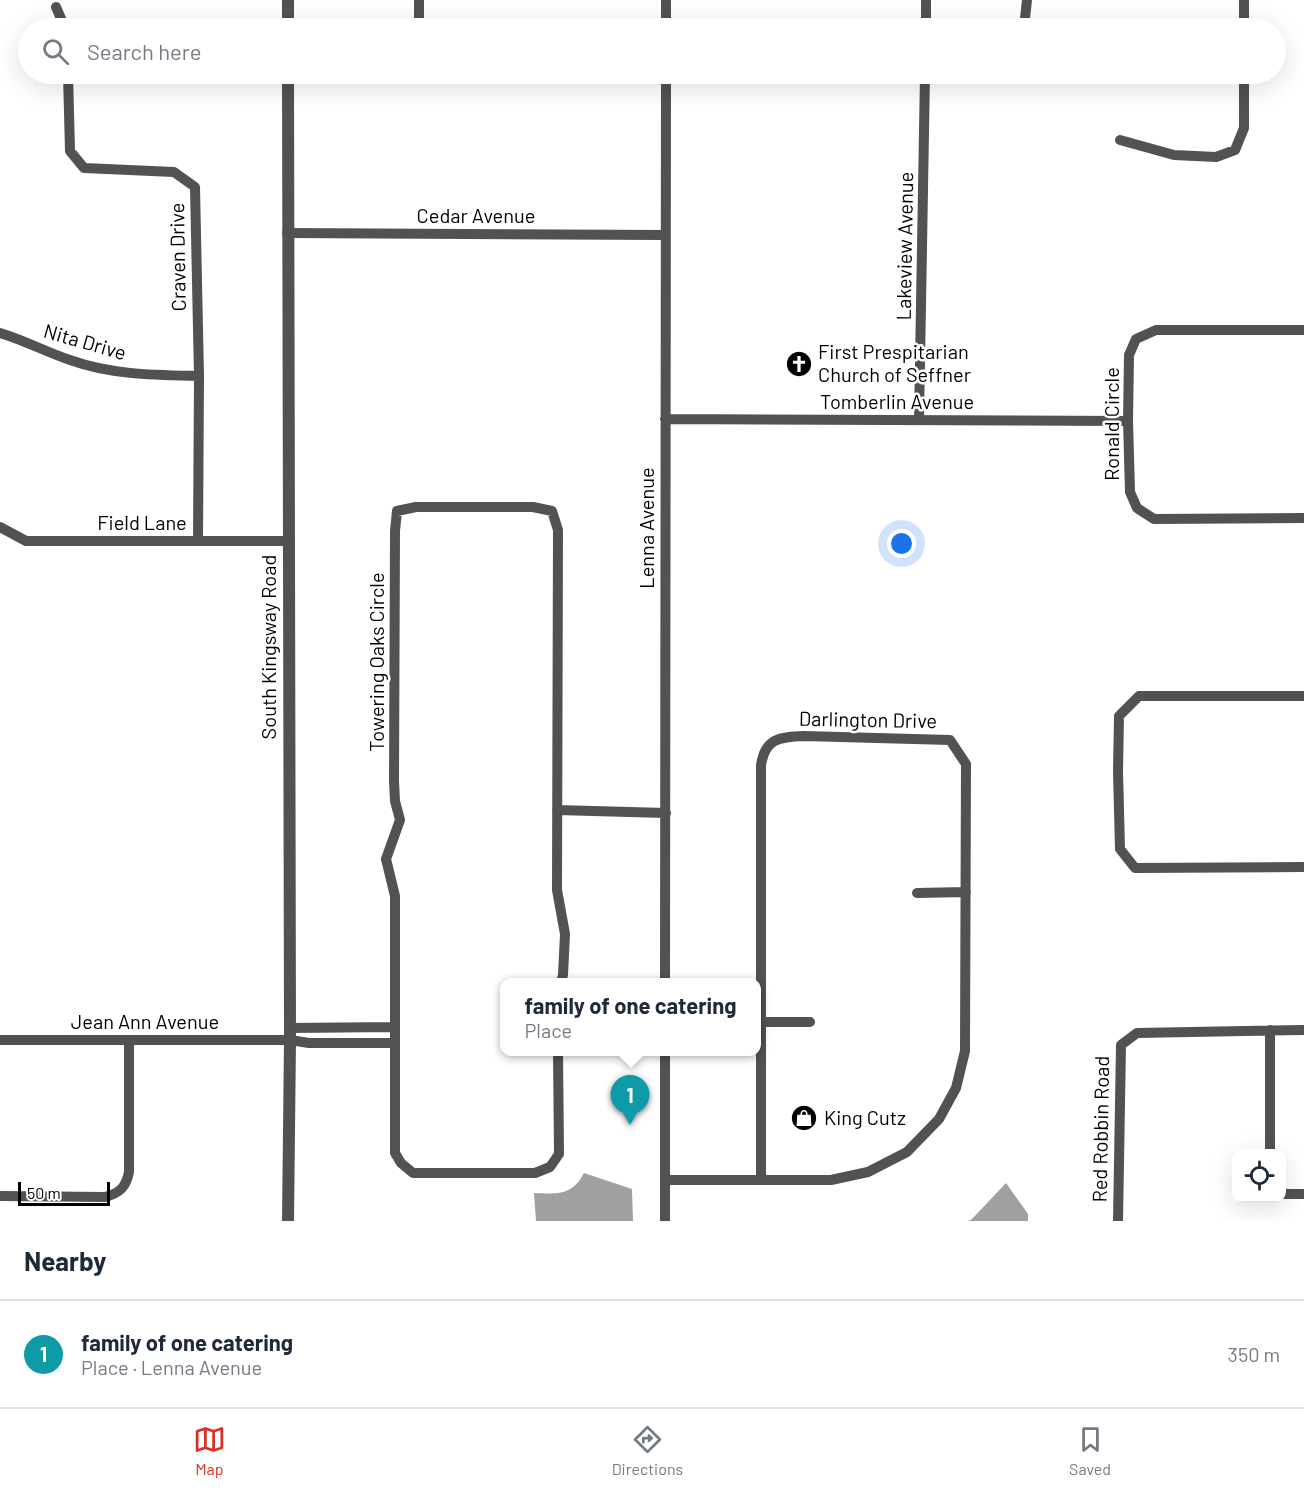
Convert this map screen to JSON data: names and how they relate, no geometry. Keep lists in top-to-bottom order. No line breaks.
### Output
{"streets":{"street":["Cedar Avenue","Lakeview Avenue","Craven Drive","Nita Drive","Tomberlin Avenue","Ronald Circle","Field Lane","Lenna Avenue","South Kingsway Road","Towering Oaks Circle","Darlington Drive","Jean Ann Avenue","Red Robbin Road"]},"crossings":[["Cedar Avenue","Lenna Avenue"],["Cedar Avenue","South Kingsway Road"],["Lakeview Avenue","Tomberlin Avenue"],["Craven Drive","Nita Drive"],["Craven Drive","Field Lane"],["Tomberlin Avenue","Ronald Circle"],["Tomberlin Avenue","Lenna Avenue"],["Field Lane","South Kingsway Road"],["South Kingsway Road","Jean Ann Avenue"]],"places":{"church":["First Prespitarian Church of Seffner"],"shop":["King Cutz"]},"scale_bar":"50 m","page":{"search":"Search here","popup":["family of one catering","Place"],"pins":"1","scale":"50 m","heading":"Nearby","list":[{"mark":"1","name":"family of one catering","note":"Place · Lenna Avenue","value":"350 m"}],"nav":["Map","Directions","Saved"]}}
